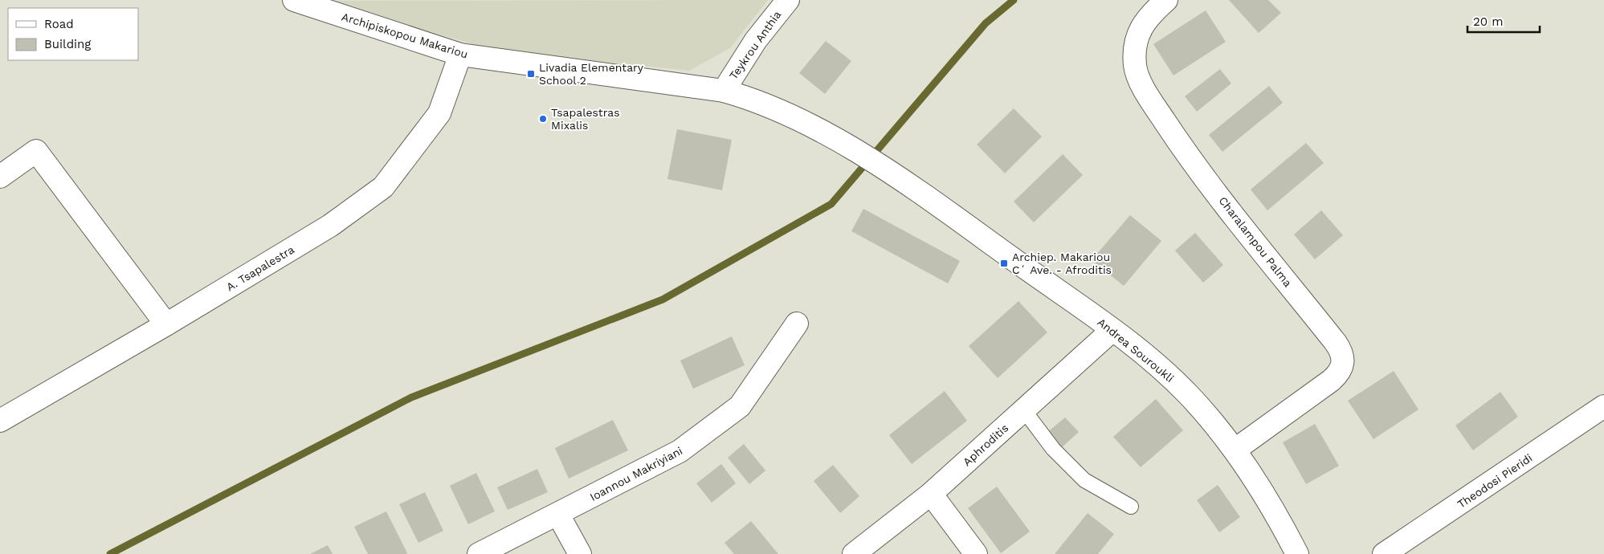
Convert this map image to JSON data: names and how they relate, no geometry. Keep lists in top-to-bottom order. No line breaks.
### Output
{"streets":{"street":["Archipiskopou Makariou","Teykrou Anthia","Charalampou Palma","A. Tsapalestra","Andrea Souroukli","Aphroditis","Ioannou Makriyiani","Theodosi Pieridi"]},"crossings":[["Archipiskopou Makariou","Teykrou Anthia"],["Archipiskopou Makariou","A. Tsapalestra"],["Archipiskopou Makariou","Andrea Souroukli"],["Charalampou Palma","Andrea Souroukli"],["Andrea Souroukli","Aphroditis"]],"places":{"transit":["Livadia Elementary School 2","Archiep. Makariou C´ Ave. - Afroditis"],"other":["Tsapalestras Mixalis"]},"legend":["Road","Building"],"scale_bar":"20 m"}
